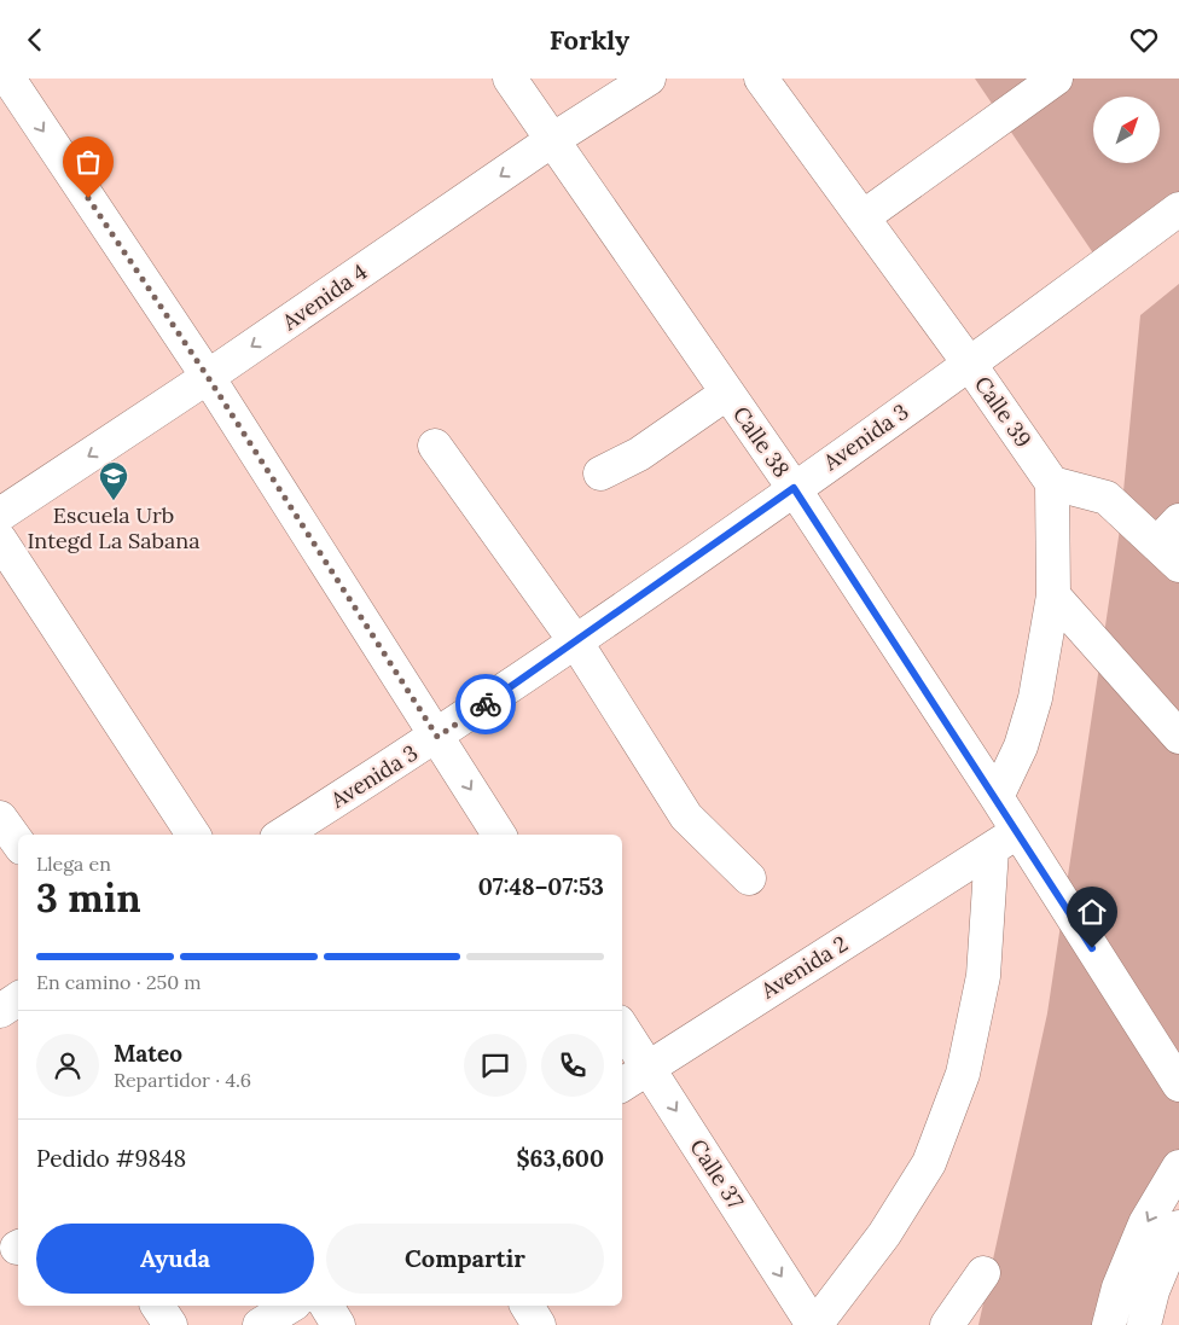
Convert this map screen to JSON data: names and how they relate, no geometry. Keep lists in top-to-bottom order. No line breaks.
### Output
{"streets":{"street":["Avenida 4","Calle 39","Avenida 3","Calle 38","Avenida 2","Calle 37"]},"crossings":[["Avenida 4","Calle 38"],["Calle 39","Avenida 3"],["Avenida 3","Calle 38"],["Avenida 2","Calle 37"]],"one_way":["Avenida 4","Calle 37"],"places":{"school or university":["Escuela Urb Integd La Sabana"]},"north":"top right","page":{"header":"Forkly","heading":["3 min","Llega en","07:48–07:53"],"panel":["Mateo","Repartidor · 4.6","Pedido #9848","$63,600"],"bar":"En camino · 250 m","buttons":["Ayuda","Compartir"]}}
